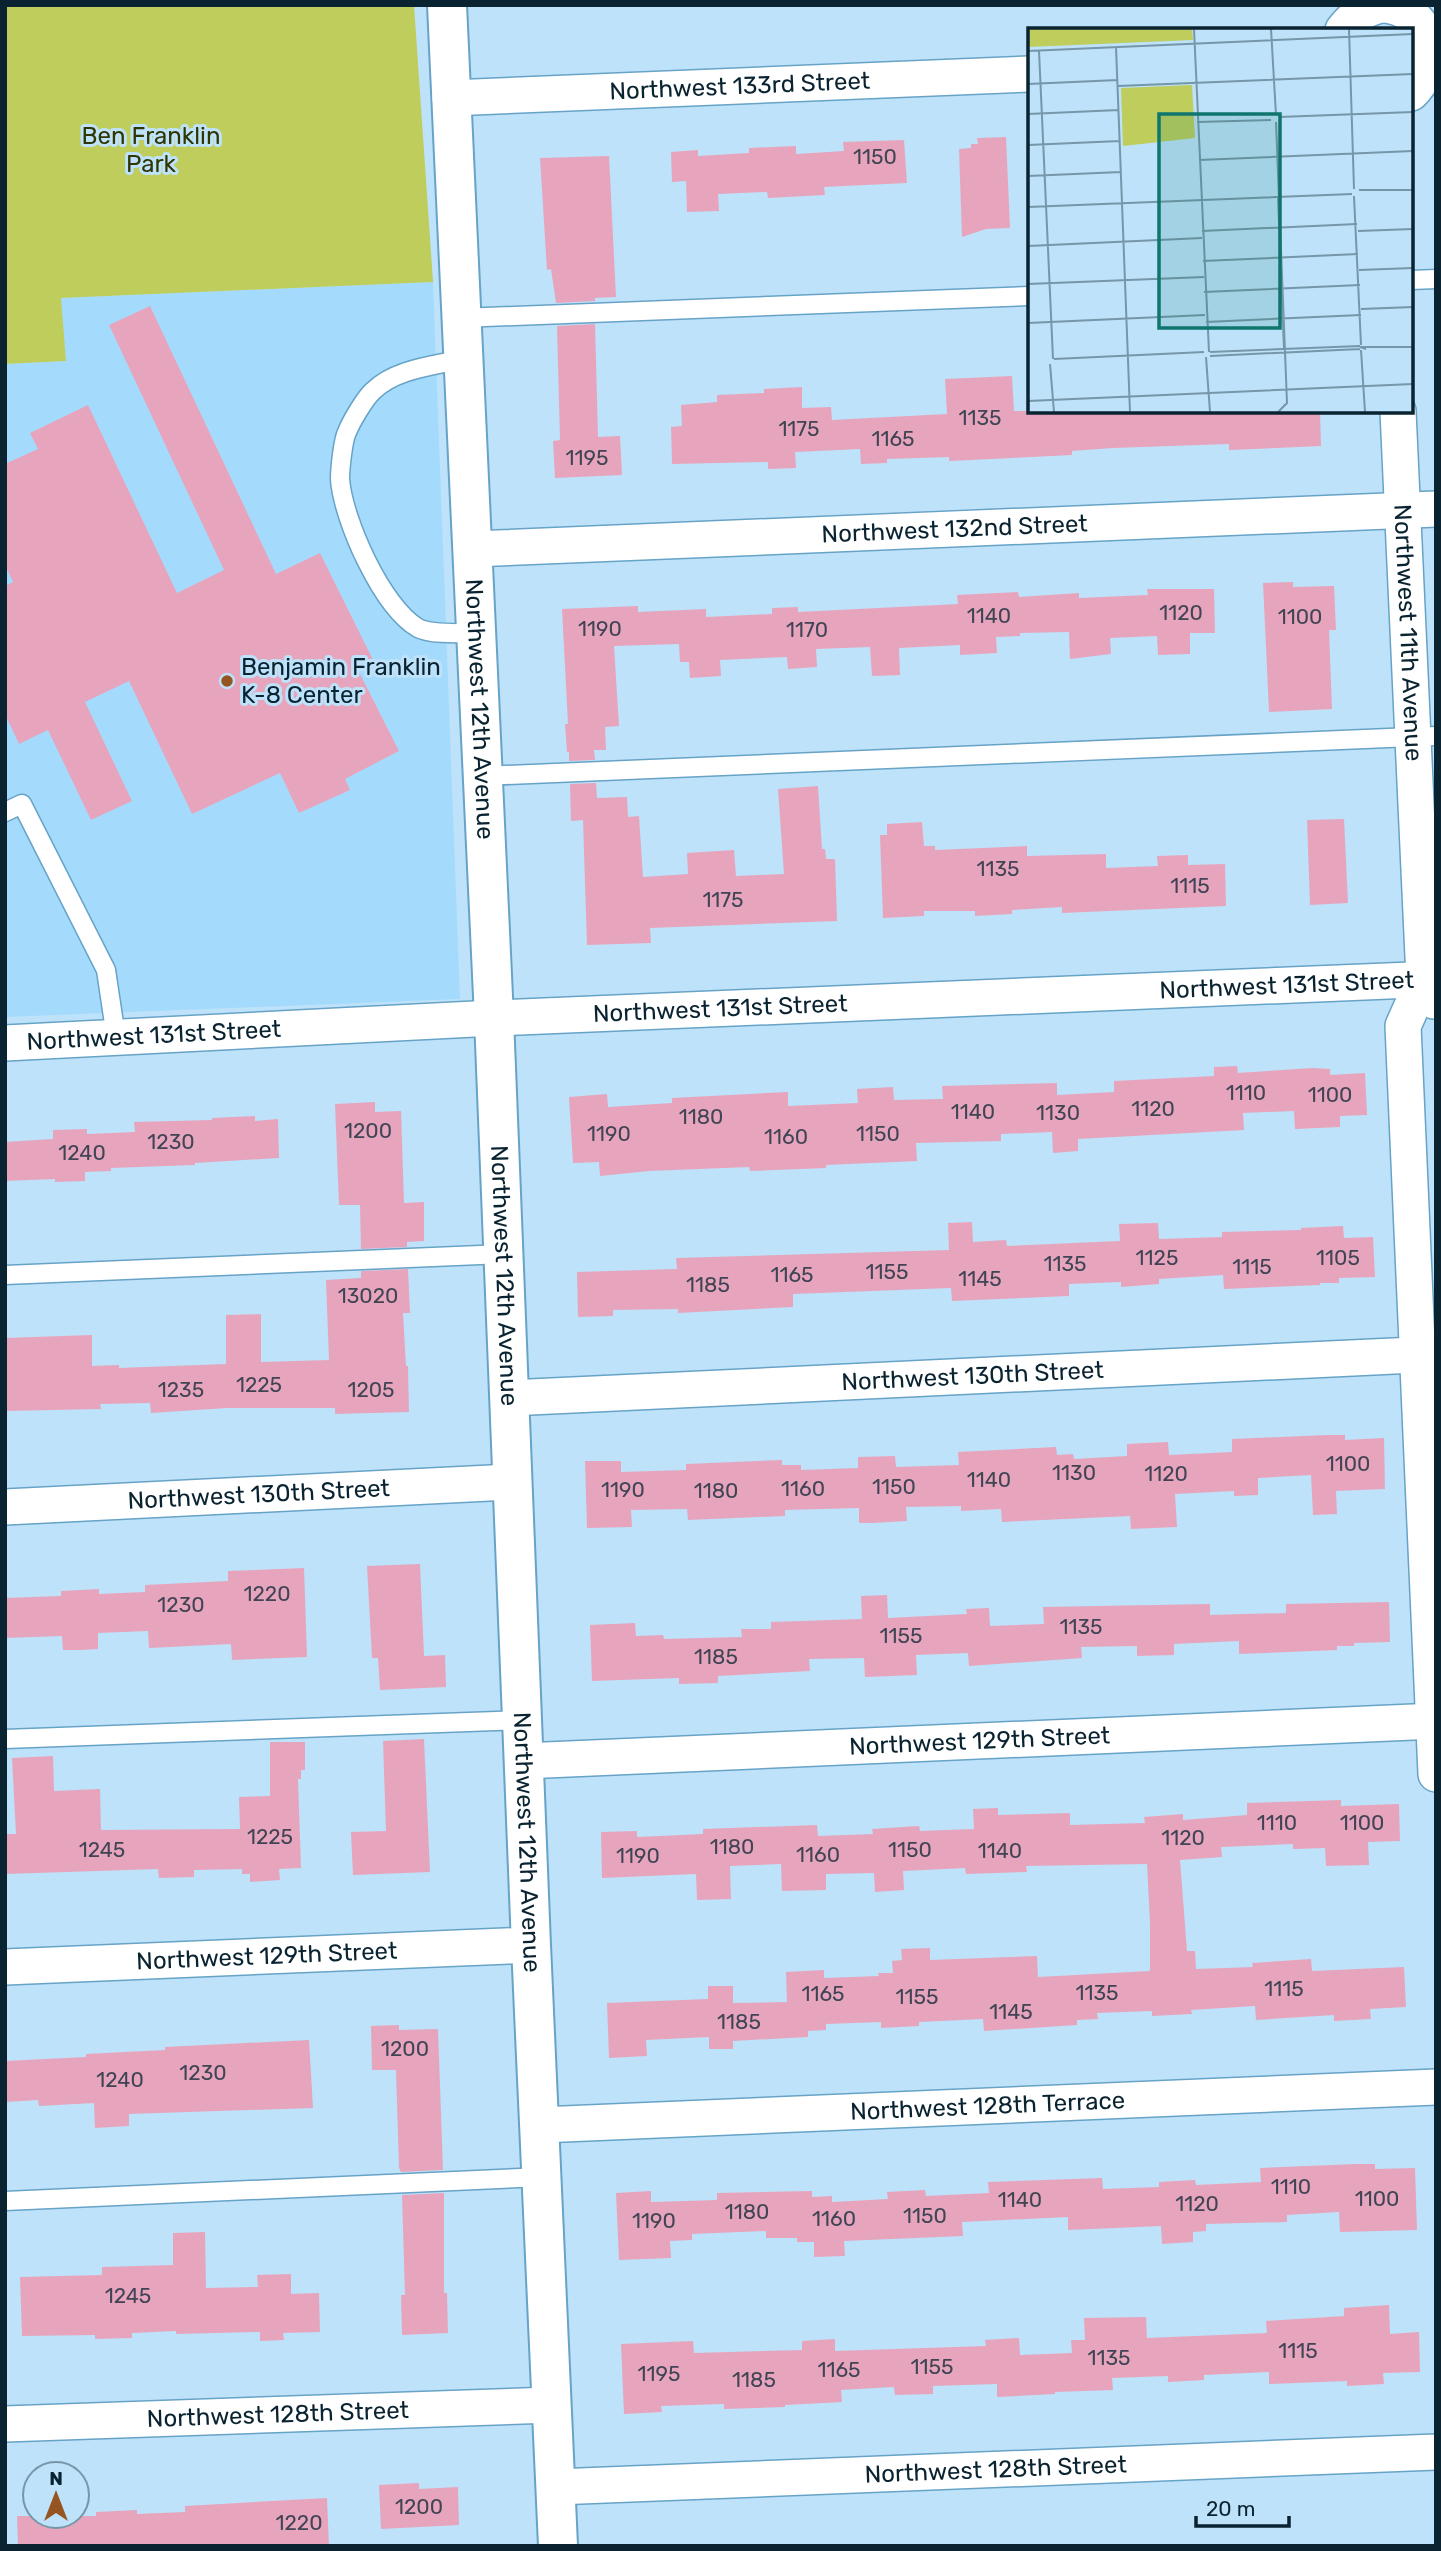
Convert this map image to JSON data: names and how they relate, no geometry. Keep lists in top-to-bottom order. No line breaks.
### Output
{"streets":{"street":["Northwest 133rd Street","Northwest 132nd Street","Northwest 11th Avenue","Northwest 12th Avenue","Northwest 131st Street","Northwest 130th Street","Northwest 129th Street","Northwest 128th Terrace","Northwest 128th Street"]},"crossings":[["Northwest 133rd Street","Northwest 12th Avenue"],["Northwest 132nd Street","Northwest 11th Avenue"],["Northwest 132nd Street","Northwest 12th Avenue"],["Northwest 11th Avenue","Northwest 131st Street"],["Northwest 11th Avenue","Northwest 130th Street"],["Northwest 11th Avenue","Northwest 129th Street"],["Northwest 12th Avenue","Northwest 131st Street"],["Northwest 12th Avenue","Northwest 130th Street"],["Northwest 12th Avenue","Northwest 129th Street"],["Northwest 12th Avenue","Northwest 128th Terrace"],["Northwest 12th Avenue","Northwest 128th Street"]],"parks":["Ben Franklin Park"],"places":["Benjamin Franklin K-8 Center"],"house_numbers":["1150","1135","1175","1165","1195","1120","1140","1100","1190","1170","1135","1115","1175","1110","1100","1120","1140","1130","1180","1200","1190","1150","1160","1230","1240","1125","1105","1135","1115","1155","1165","1145","1185","13020","1225","1235","1205","1100","1130","1120","1140","1150","1160","1190","1180","1220","1230","1135","1155","1185","1110","1100","1225","1120","1180","1245","1150","1140","1160","1190","1115","1135","1165","1155","1145","1185","1200","1230","1240","1110","1100","1140","1120","1180","1150","1160","1190","1245","1115","1135","1155","1165","1195","1185","1200","1220"],"scale_bar":"20 m","north":"top"}
